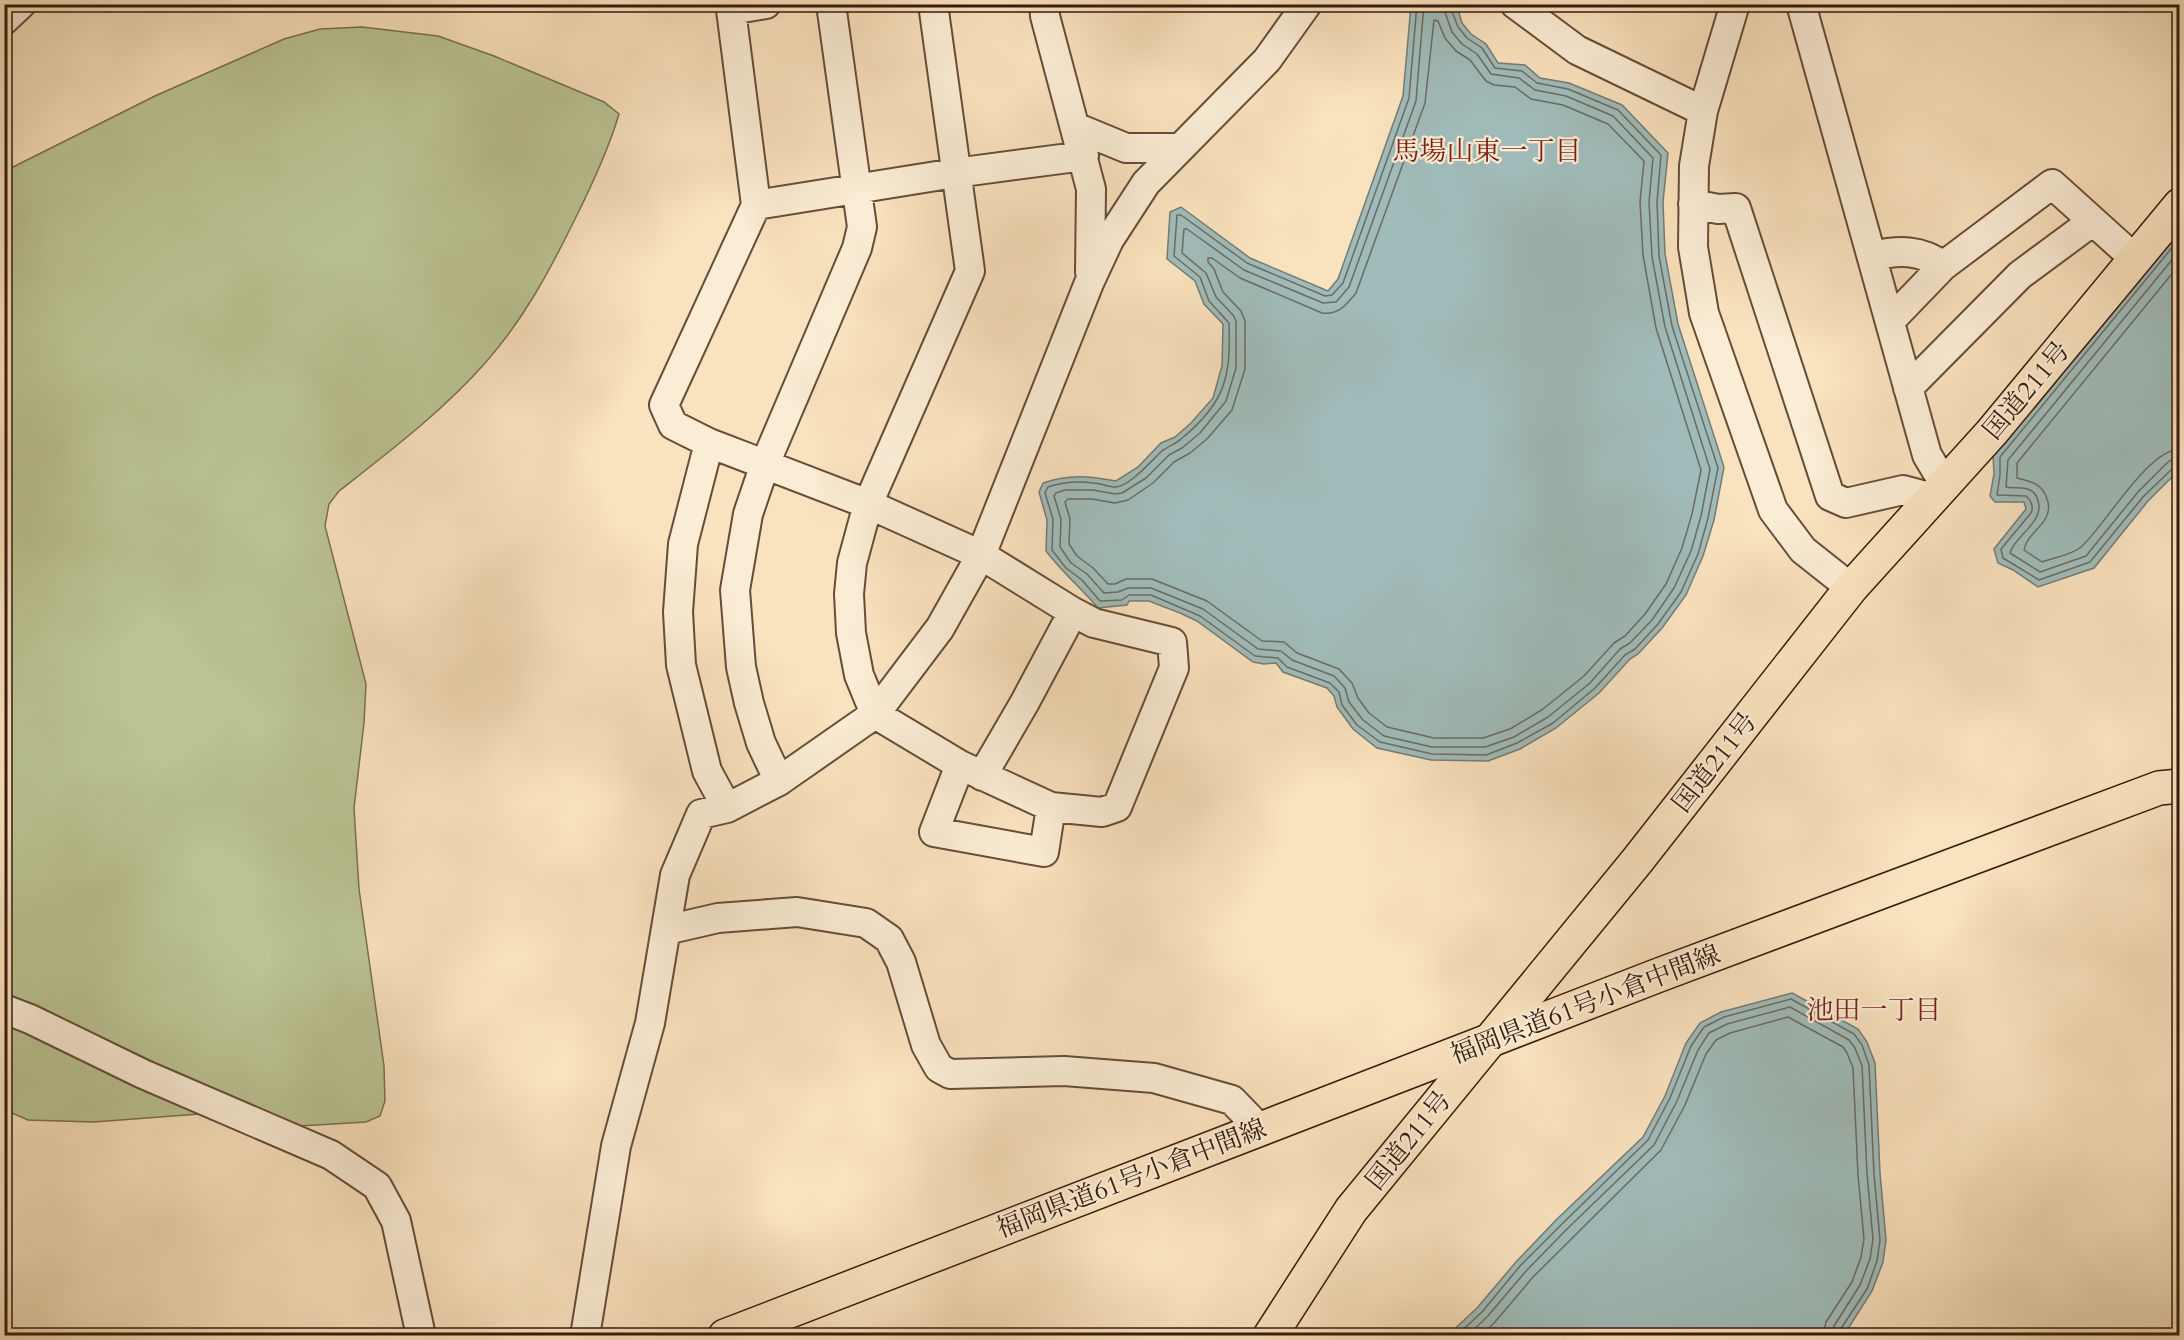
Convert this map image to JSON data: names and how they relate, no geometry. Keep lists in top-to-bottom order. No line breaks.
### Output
{"streets":{"main road":["国道211号","福岡県道61号小倉中間線"]},"crossings":[["国道211号","福岡県道61号小倉中間線"]],"districts":["馬場山東一丁目","池田一丁目"]}
